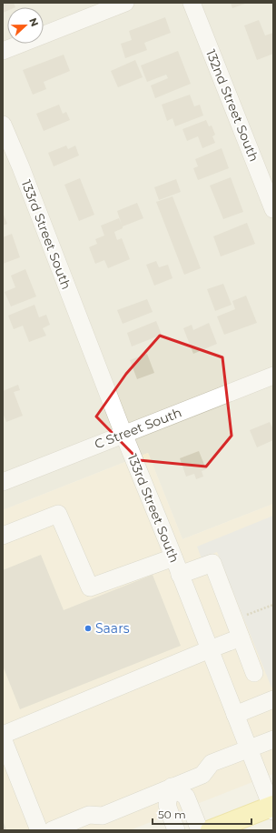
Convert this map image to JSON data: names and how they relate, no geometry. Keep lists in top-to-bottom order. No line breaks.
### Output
{"streets":{"street":["132nd Street South","133rd Street South","C Street South"]},"crossings":[["133rd Street South","C Street South"]],"places":["Saars"],"scale_bar":"50 m","north":"right"}
